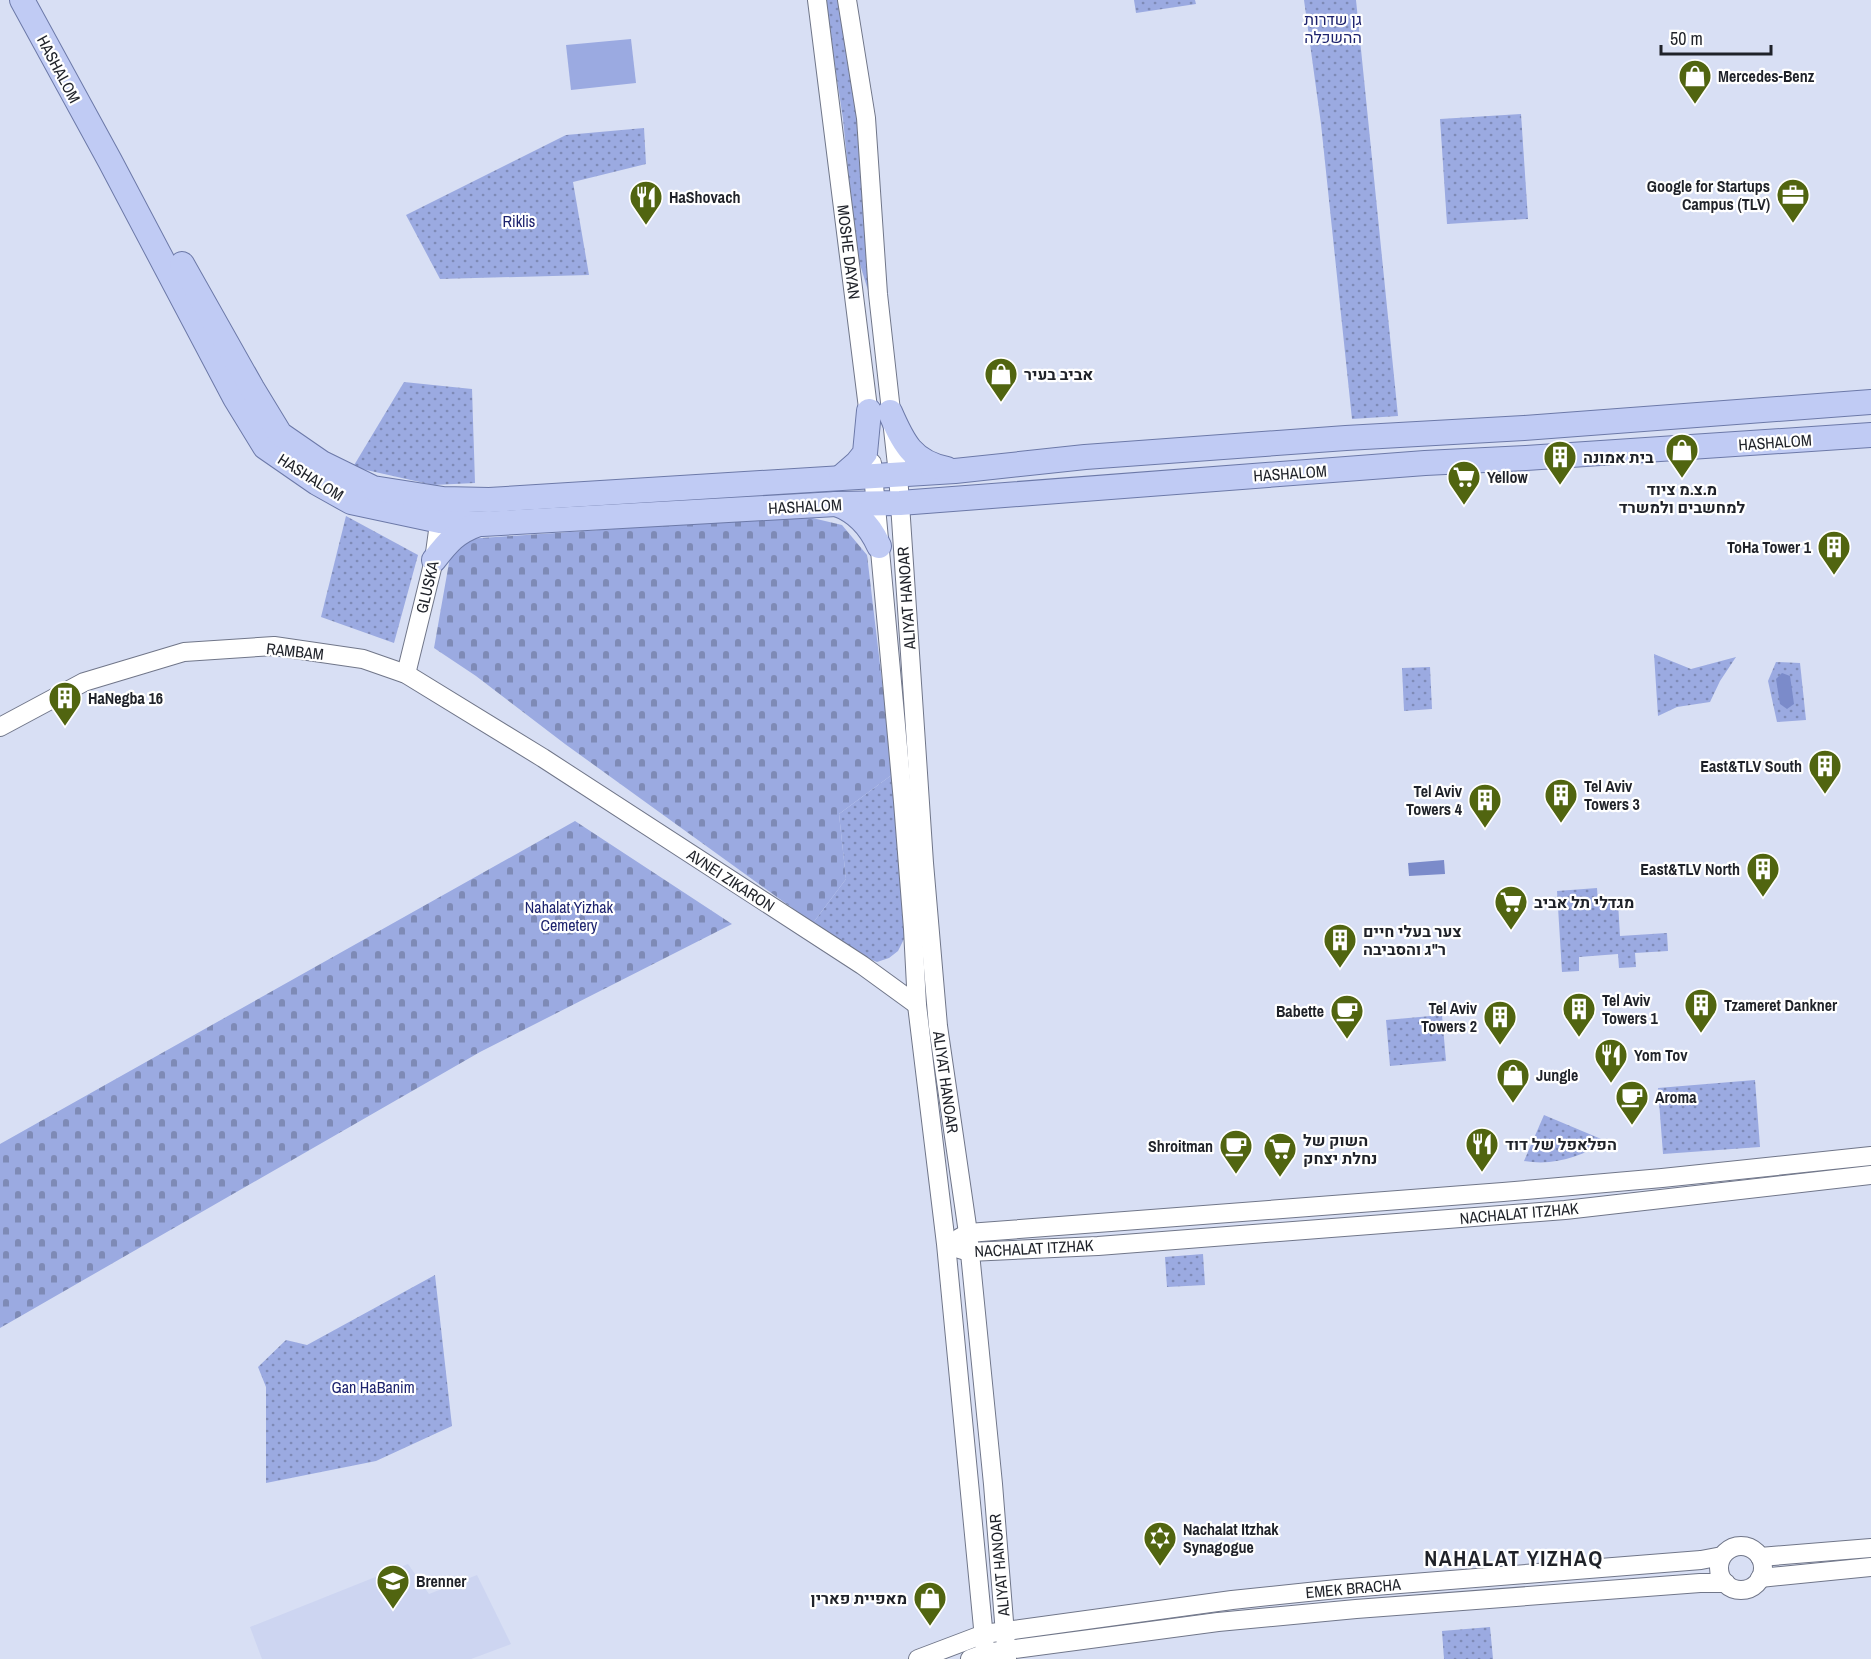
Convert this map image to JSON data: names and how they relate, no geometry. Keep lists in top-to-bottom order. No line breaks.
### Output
{"streets":{"main road":["HASHALOM"],"street":["MOSHE DAYAN","GLUSKA","ALIYAT HANOAR","RAMBAM","AVNEI ZIKARON","NACHALAT ITZHAK","EMEK BRACHA"]},"crossings":[["HASHALOM","MOSHE DAYAN"],["HASHALOM","GLUSKA"],["HASHALOM","ALIYAT HANOAR"],["MOSHE DAYAN","ALIYAT HANOAR"],["GLUSKA","RAMBAM"],["ALIYAT HANOAR","AVNEI ZIKARON"],["ALIYAT HANOAR","NACHALAT ITZHAK"],["ALIYAT HANOAR","EMEK BRACHA"],["RAMBAM","AVNEI ZIKARON"]],"districts":["NAHALAT YIZHAQ"],"parks":["גן שדרות ההשכלה","Riklis","Nahalat Yizhak Cemetery","Gan HaBanim"],"places":{"shop":["Mercedes-Benz","אביב בעיר","מ.צ.מ ציוד למחשבים ולמשרד","Jungle","מאפיית פארין"],"office":["Google for Startups Campus (TLV)"],"restaurant":["HaShovach","Yom Tov","הפלאפל של דוד"],"building":["בית אמונה","ToHa Tower 1","HaNegba 16","East&TLV South","Tel Aviv Towers 3","Tel Aviv Towers 4","East&TLV North","צער בעלי חיים ר\"ג והסביבה","Tzameret Dankner","Tel Aviv Towers 1","Tel Aviv Towers 2"],"supermarket":["Yellow","מגדלי תל אביב","השוק של נחלת יצחק"],"cafe":["Babette","Aroma","Shroitman"],"synagogue":["Nachalat Itzhak Synagogue"],"school or university":["Brenner"]},"scale_bar":"50 m"}
